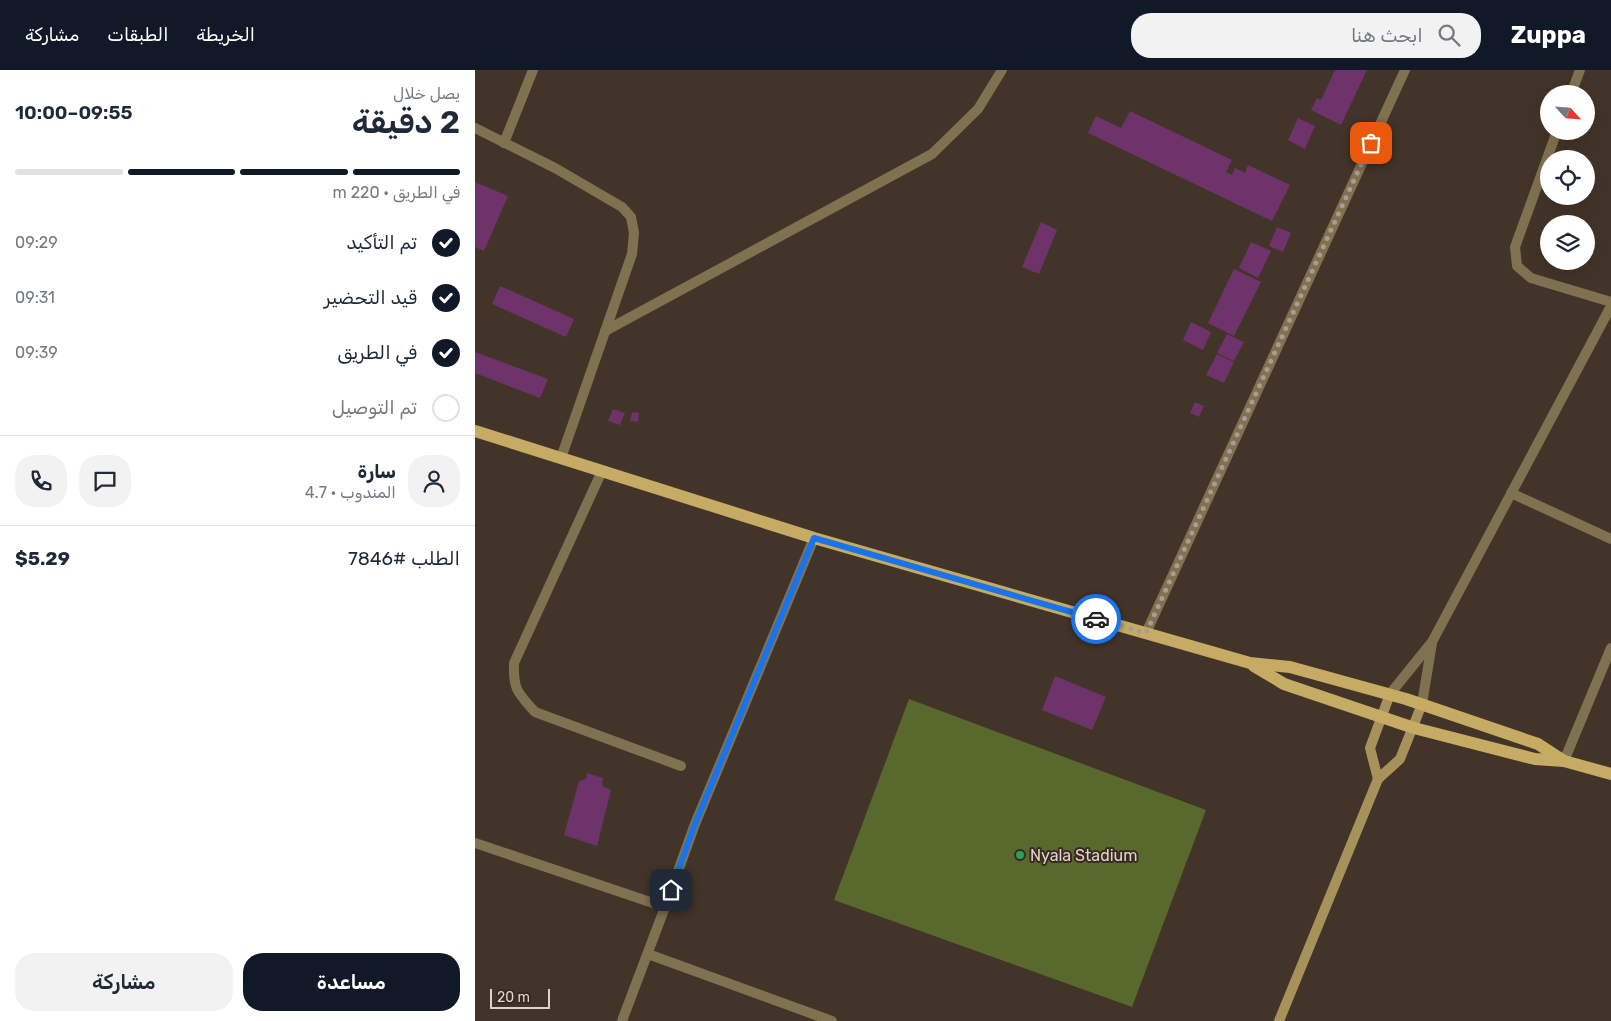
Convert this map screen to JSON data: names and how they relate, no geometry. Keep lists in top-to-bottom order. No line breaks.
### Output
{"places":["Nyala Stadium"],"scale_bar":"20 m","north":"bottom right","page":{"header":"Zuppa","search":"ابحث هنا","nav":["الخريطة","الطبقات","مشاركة"],"heading":["2 دقيقة","يصل خلال","09:55–10:00"],"panel":["سارة","المندوب · 4.7","الطلب #7846","$5.29"],"bar":"في الطريق · 220 m","list":[["تم التأكيد","09:29"],["قيد التحضير","09:31"],["في الطريق","09:39"],"تم التوصيل"],"buttons":["مساعدة","مشاركة"],"scale":"20 m"}}
